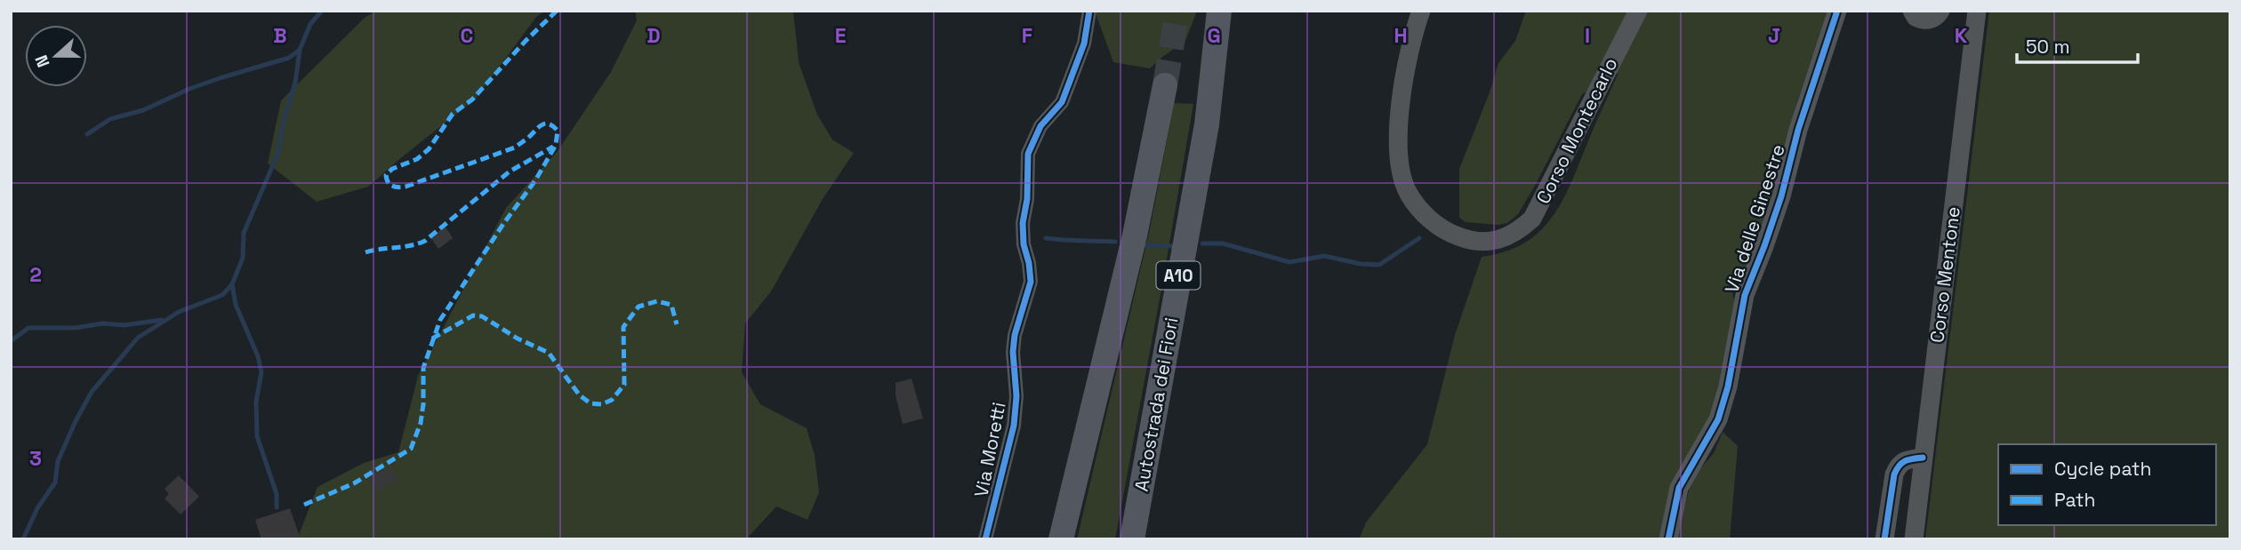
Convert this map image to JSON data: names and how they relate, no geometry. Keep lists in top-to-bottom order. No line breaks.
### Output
{"streets":{"highway":["A10","Autostrada dei Fiori"],"main road":["Corso Montecarlo","Via delle Ginestre","Corso Mentone"],"street":["Via Moretti"]},"legend":["Cycle path","Path"],"scale_bar":"50 m","north":"left","grid":{"columns":["B","C","D","E","F","G","H","I","J","K"],"rows":["2","3"]}}
